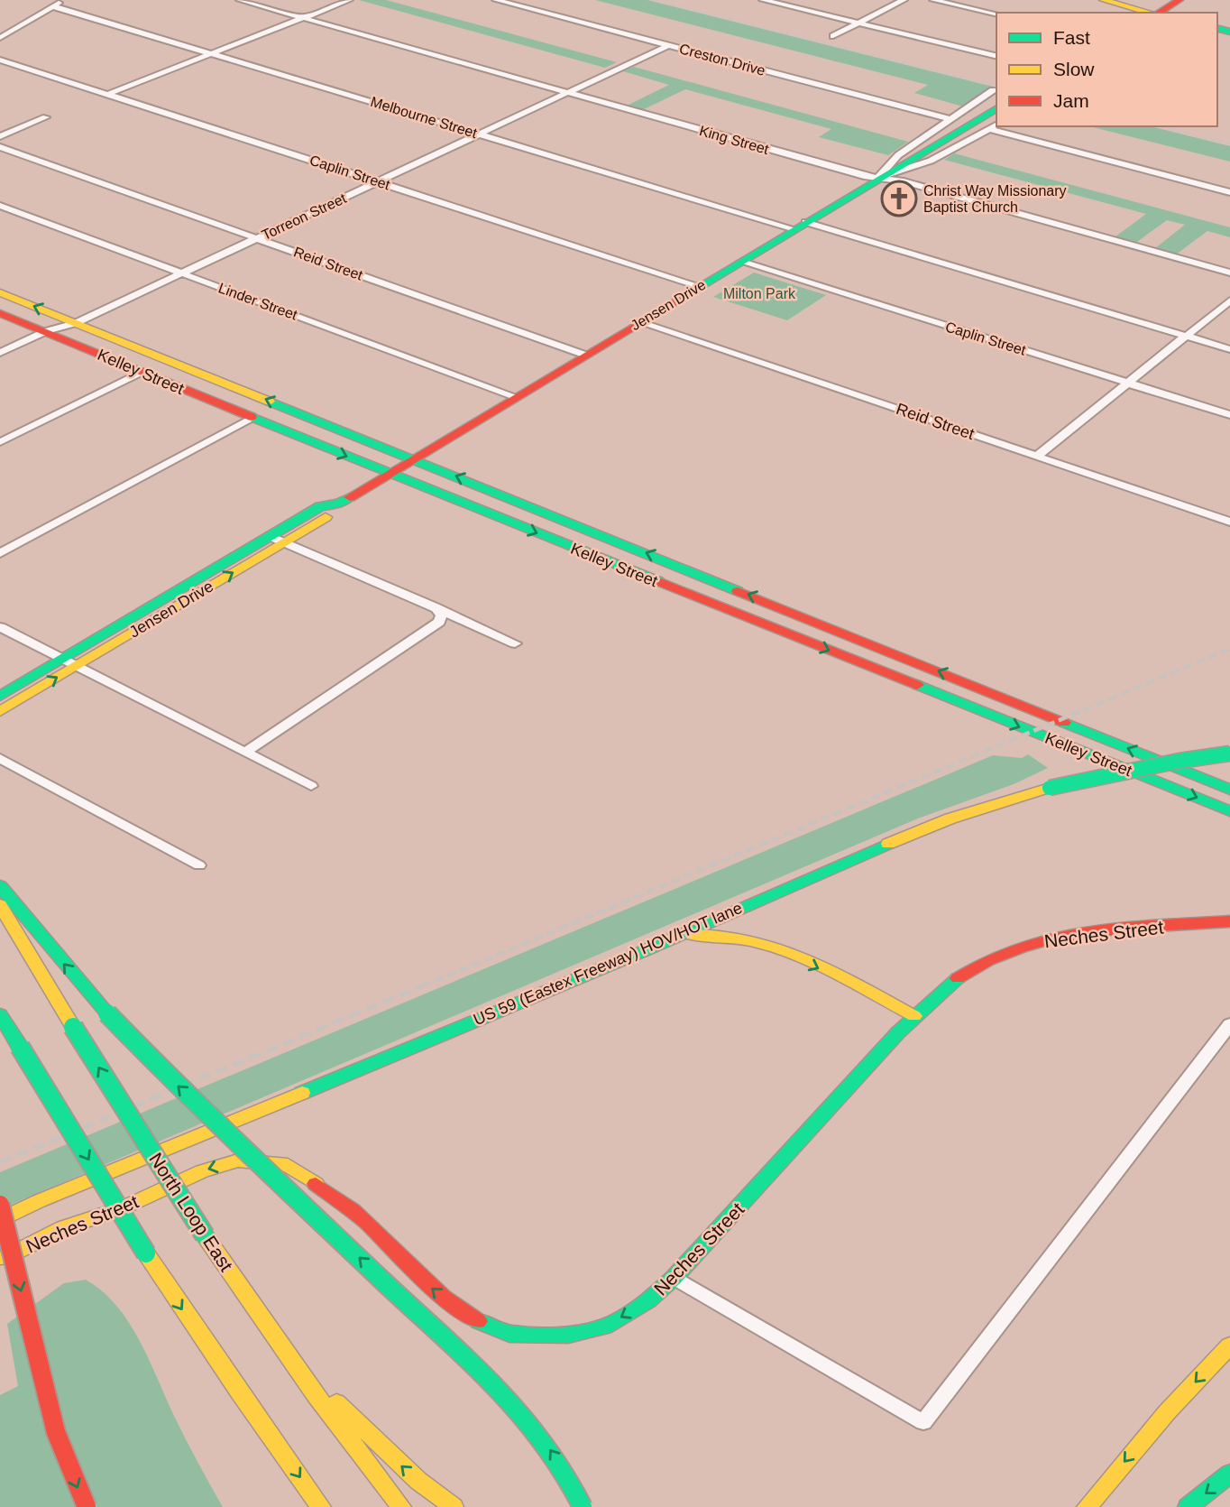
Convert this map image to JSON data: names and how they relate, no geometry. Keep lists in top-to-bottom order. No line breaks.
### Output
{"streets":{"main road":["Jensen Drive","Kelley Street","Neches Street","US 59 (Eastex Freeway) HOV/HOT lane","North Loop East"],"street":["Creston Drive","Melbourne Street","King Street","Caplin Street","Torreon Street","Reid Street","Linder Street"]},"crossings":[["Creston Drive","Torreon Street"],["Melbourne Street","Torreon Street"],["Melbourne Street","Jensen Drive"],["King Street","Torreon Street"],["King Street","Jensen Drive"],["Caplin Street","Torreon Street"],["Caplin Street","Jensen Drive"],["Torreon Street","Reid Street"],["Torreon Street","Linder Street"],["Torreon Street","Kelley Street"],["Reid Street","Jensen Drive"],["Linder Street","Jensen Drive"],["Jensen Drive","Kelley Street"]],"one_way":["Neches Street"],"parks":["Milton Park"],"places":{"church":["Christ Way Missionary Baptist Church"]},"legend":["Fast","Slow","Jam"]}
